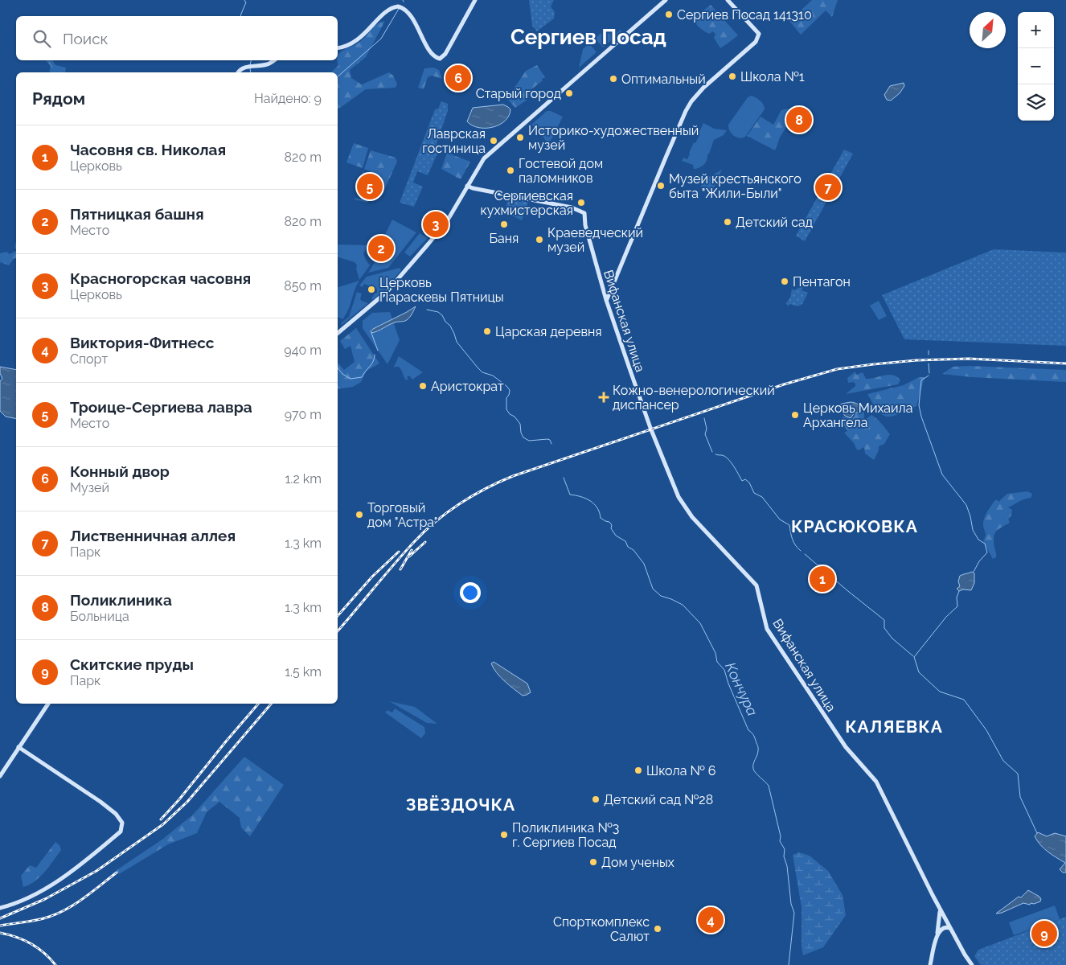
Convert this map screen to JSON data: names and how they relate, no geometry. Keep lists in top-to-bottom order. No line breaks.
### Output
{"streets":{"main road":["Вифанская улица"]},"districts":["Сергиев Посад","КРАСЮКОВКА","КАЛЯЕВКА","ЗВЁЗДОЧКА"],"water":["Кончура"],"places":{"other":["Сергиев Посад 141310","Школа №1","Оптимальный","Старый город","Историко-художественный музей","Лаврская гостиница","Гостевой дом паломников","Музей крестьянского быта \"Жили-Были\"","Сергиевская кухмистерская","Детский сад","Баня","Краеведческий музей","Пентагон","Церковь Параскевы Пятницы","Царская деревня","Аристoкрат","Церковь Михаила Архангела","Торговый дом \"Астра\"","Школа № 6","Детский сад №28","Поликлиника №3 г. Сергиев Посад","Дом ученых","Спорткомплекс Салют"],"health":["Кожно-венерологический диспансер"]},"north":"top right","page":{"map_buttons":["+","−"],"search":"Поиск","pins":["6","8","5","7","3","2","1","4","9"],"heading":["Рядом","Найдено: 9"],"list":[{"mark":"1","name":"Часовня св. Николая","note":"Церковь","value":"820 m"},{"mark":"2","name":"Пятницкая башня","note":"Место","value":"820 m"},{"mark":"3","name":"Красногорская часовня","note":"Церковь","value":"850 m"},{"mark":"4","name":"Виктория-Фитнесс","note":"Спорт","value":"940 m"},{"mark":"5","name":"Троице-Сергиева лавра","note":"Место","value":"970 m"},{"mark":"6","name":"Конный двор","note":"Музей","value":"1.2 km"},{"mark":"7","name":"Лиственничная аллея","note":"Парк","value":"1.3 km"},{"mark":"8","name":"Поликлиника","note":"Больница","value":"1.3 km"},{"mark":"9","name":"Скитские пруды","note":"Парк","value":"1.5 km"}]}}
